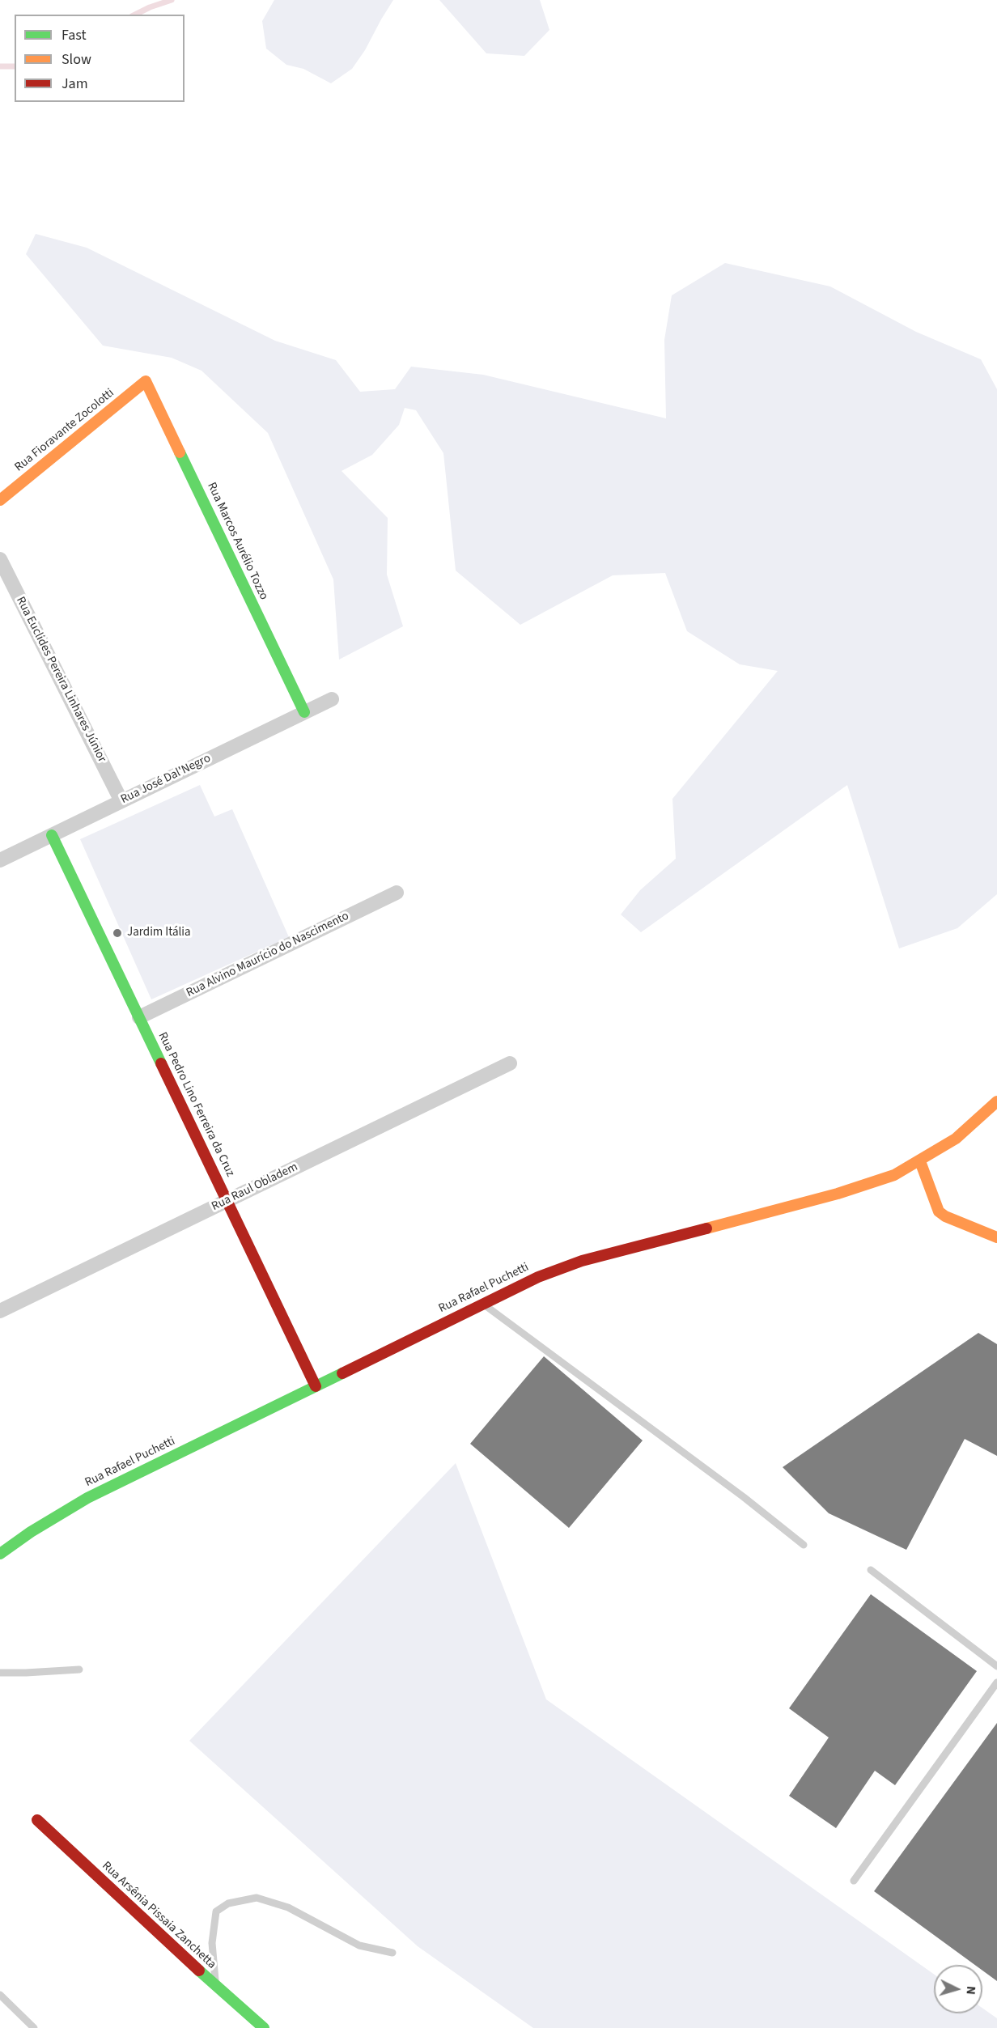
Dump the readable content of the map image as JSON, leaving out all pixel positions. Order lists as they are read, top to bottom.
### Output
{
  "streets": {
    "street": [
      "Rua Fioravante Zocolotti",
      "Rua Marcos Aurélio Tozzo",
      "Rua Euclides Pereira Linhares Júnior",
      "Rua José Dal'Negro",
      "Rua Alvino Maurício do Nascimento",
      "Rua Pedro Lino Ferreira da Cruz",
      "Rua Raul Obladem",
      "Rua Rafael Puchetti",
      "Rua Arsênia Pissaia Zanchetta"
    ]
  },
  "crossings": [
    ["Rua Fioravante Zocolotti", "Rua Marcos Aurélio Tozzo"],
    ["Rua Marcos Aurélio Tozzo", "Rua José Dal'Negro"],
    ["Rua Euclides Pereira Linhares Júnior", "Rua José Dal'Negro"],
    ["Rua José Dal'Negro", "Rua Pedro Lino Ferreira da Cruz"],
    ["Rua Alvino Maurício do Nascimento", "Rua Pedro Lino Ferreira da Cruz"],
    ["Rua Pedro Lino Ferreira da Cruz", "Rua Raul Obladem"],
    ["Rua Pedro Lino Ferreira da Cruz", "Rua Rafael Puchetti"]
  ],
  "places": ["Jardim Itália"],
  "legend": ["Fast", "Slow", "Jam"],
  "north": "right"
}
